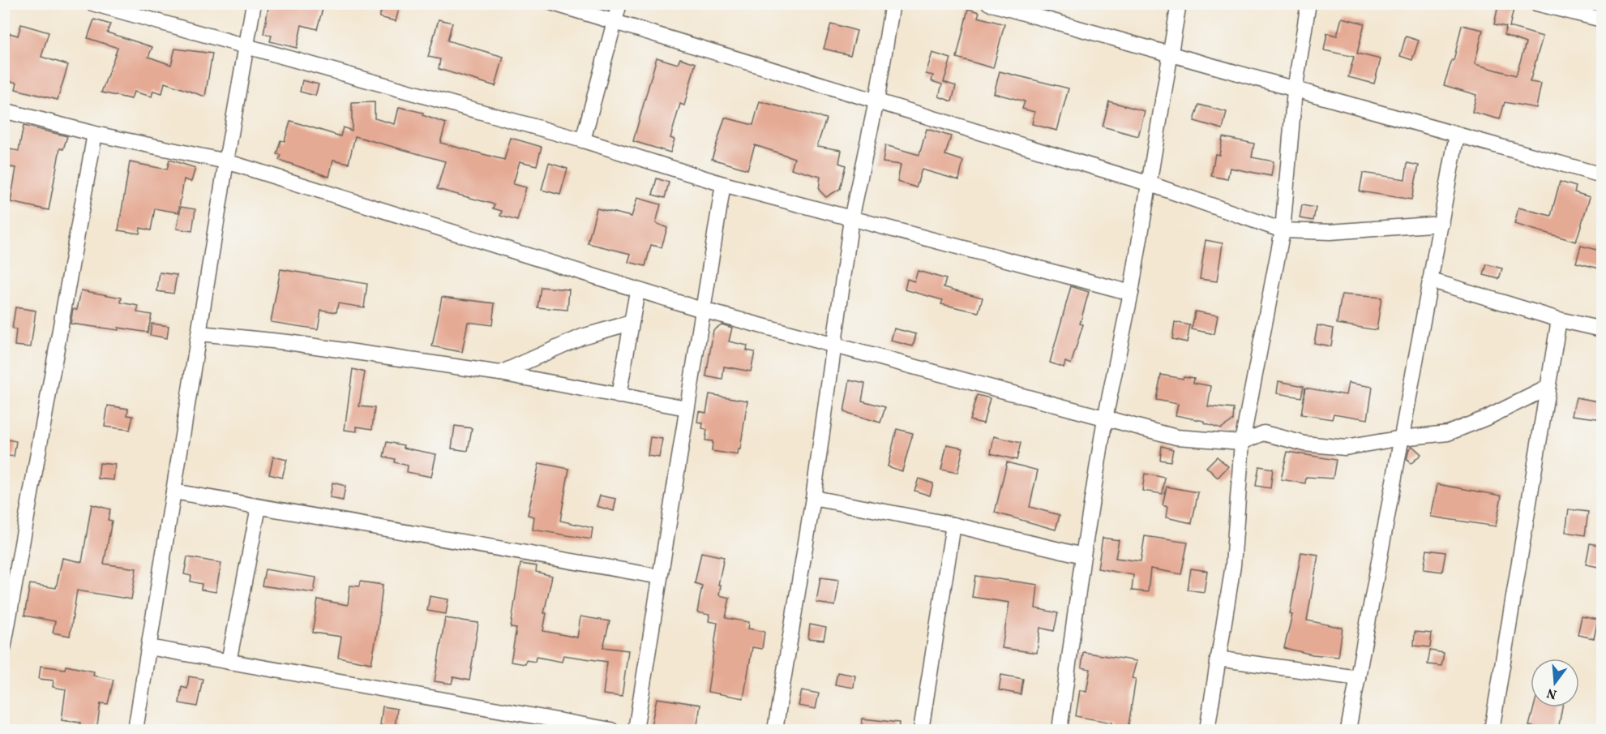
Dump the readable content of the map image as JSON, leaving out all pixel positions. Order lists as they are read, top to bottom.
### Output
{
  "north": "bottom"
}
